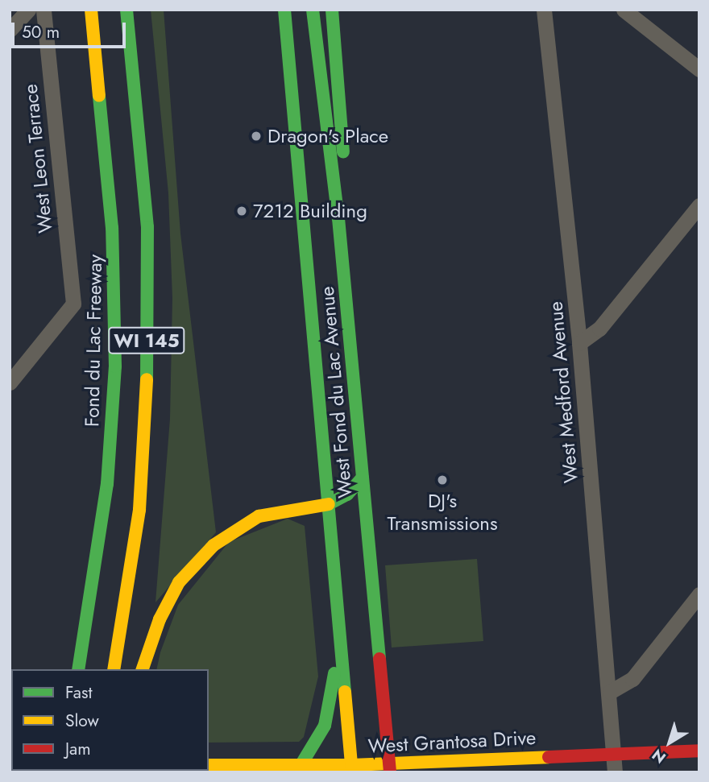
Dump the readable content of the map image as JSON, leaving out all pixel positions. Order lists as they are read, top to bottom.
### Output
{
  "streets": {
    "main road": [
      "Fond du Lac Freeway",
      "WI 145",
      "West Fond du Lac Avenue",
      "West Grantosa Drive"
    ],
    "street": ["West Leon Terrace", "West Medford Avenue"]
  },
  "crossings": [
    ["West Fond du Lac Avenue", "West Grantosa Drive"],
    ["West Medford Avenue", "West Grantosa Drive"]
  ],
  "places": ["Dragon's Place", "7212 Building", "DJ's Transmissions"],
  "legend": ["Fast", "Slow", "Jam"],
  "scale_bar": "50 m",
  "north": "bottom left"
}
